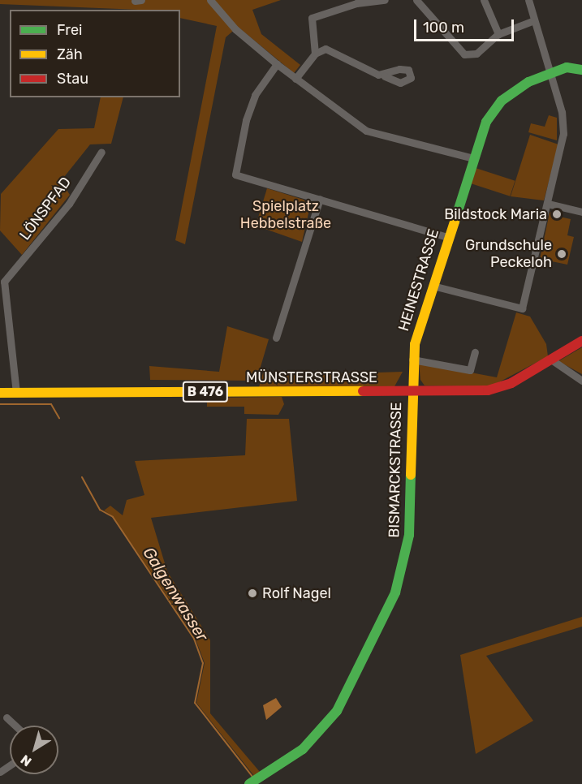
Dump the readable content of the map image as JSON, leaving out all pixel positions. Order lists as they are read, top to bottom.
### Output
{
  "streets": {
    "street": [
      "LÖNSPFAD",
      "HEINESTRASSE",
      "MÜNSTERSTRASSE",
      "B 476",
      "BISMARCKSTRASSE"
    ]
  },
  "crossings": [
    ["LÖNSPFAD", "MÜNSTERSTRASSE"],
    ["HEINESTRASSE", "MÜNSTERSTRASSE"],
    ["HEINESTRASSE", "BISMARCKSTRASSE"],
    ["MÜNSTERSTRASSE", "BISMARCKSTRASSE"]
  ],
  "water": ["Galgenwasser"],
  "parks": ["Spielplatz Hebbelstraße"],
  "places": ["Bildstock Maria", "Grundschule Peckeloh", "Rolf Nagel"],
  "legend": ["Frei", "Zäh", "Stau"],
  "scale_bar": "100 m",
  "north": "bottom left"
}
